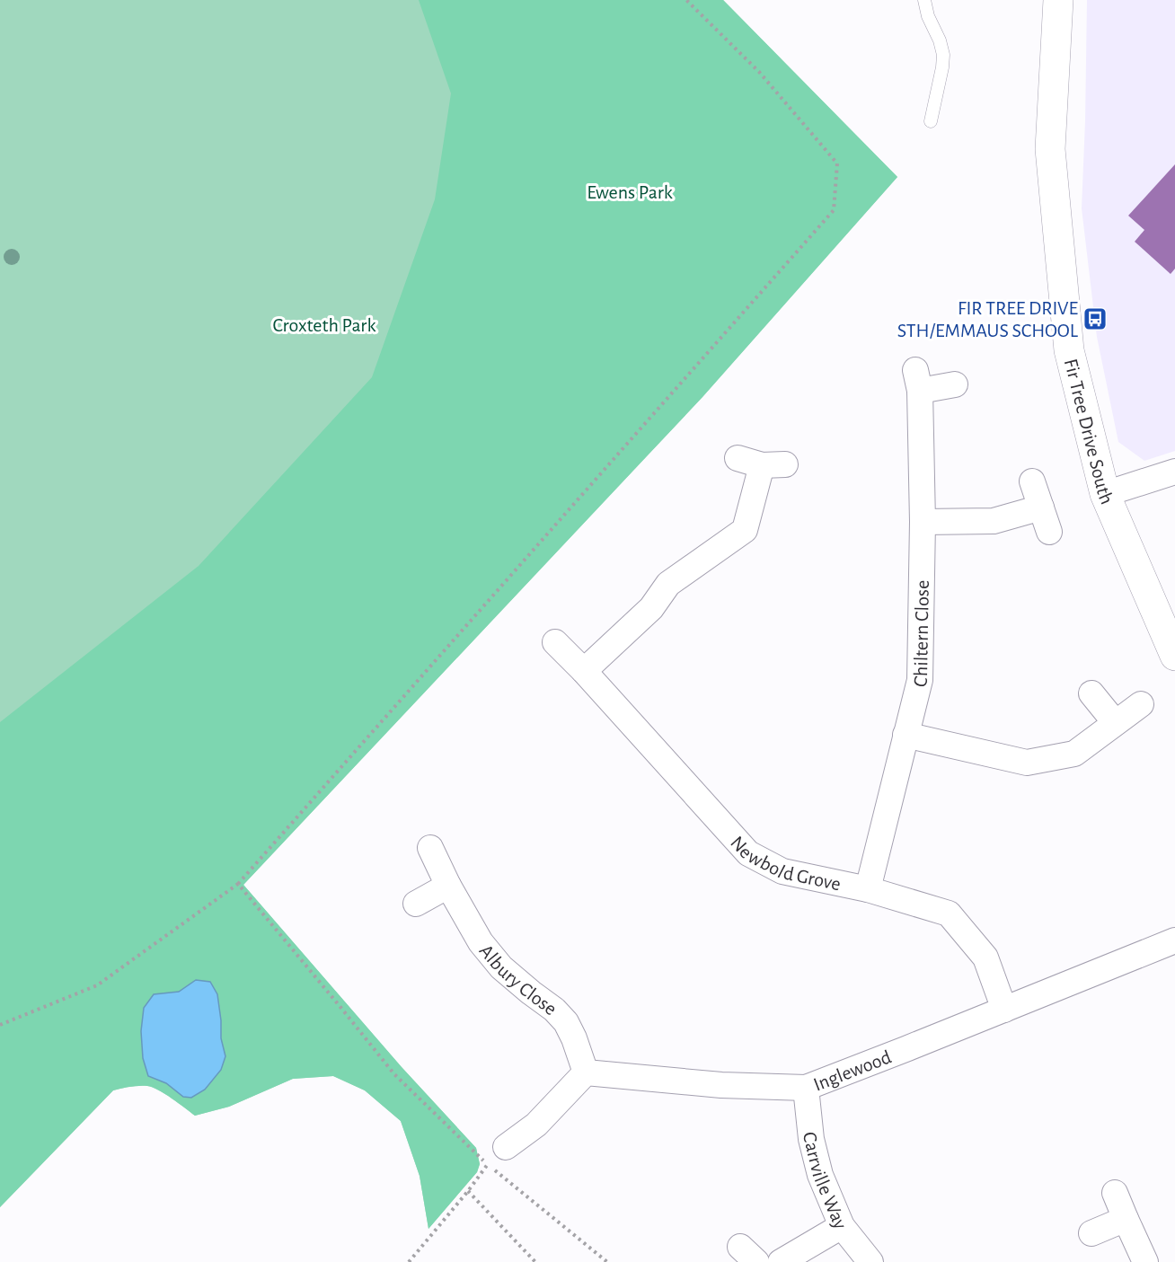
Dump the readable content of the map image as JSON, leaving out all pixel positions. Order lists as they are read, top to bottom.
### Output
{
  "streets": {
    "street": [
      "Fir Tree Drive South",
      "Chiltern Close",
      "Newbold Grove",
      "Albury Close",
      "Inglewood",
      "Carrville Way"
    ]
  },
  "crossings": [
    ["Chiltern Close", "Newbold Grove"],
    ["Newbold Grove", "Inglewood"],
    ["Albury Close", "Inglewood"],
    ["Inglewood", "Carrville Way"]
  ],
  "parks": ["Ewens Park", "Croxteth Park"],
  "places": {
    "bus stop": ["FIR TREE DRIVE STH/EMMAUS SCHOOL"]
  }
}
